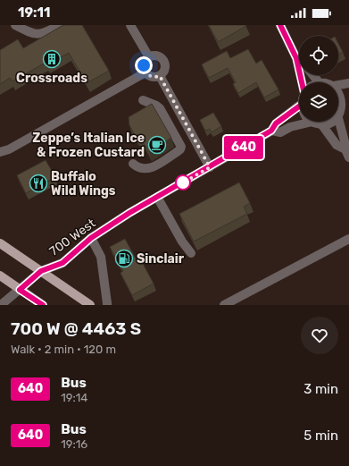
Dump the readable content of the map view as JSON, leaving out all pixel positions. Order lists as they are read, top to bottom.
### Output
{
  "streets": {
    "street": ["700 West"]
  },
  "places": {
    "building": ["Crossroads"],
    "cafe": ["Zeppe’s Italian Ice & Frozen Custard"],
    "restaurant": ["Buffalo Wild Wings"],
    "fuel station": ["Sinclair"]
  },
  "lines": ["bus line 640"],
  "page": {
    "status": "19:11",
    "on_map": "640",
    "heading": ["700 W @ 4463 S", "Walk · 2 min · 120 m"],
    "list": [
      {
        "mark": "640",
        "name": "Bus",
        "note": "19:14",
        "value": "3 min"
      },
      {
        "mark": "640",
        "name": "Bus",
        "note": "19:16",
        "value": "5 min"
      }
    ]
  }
}
